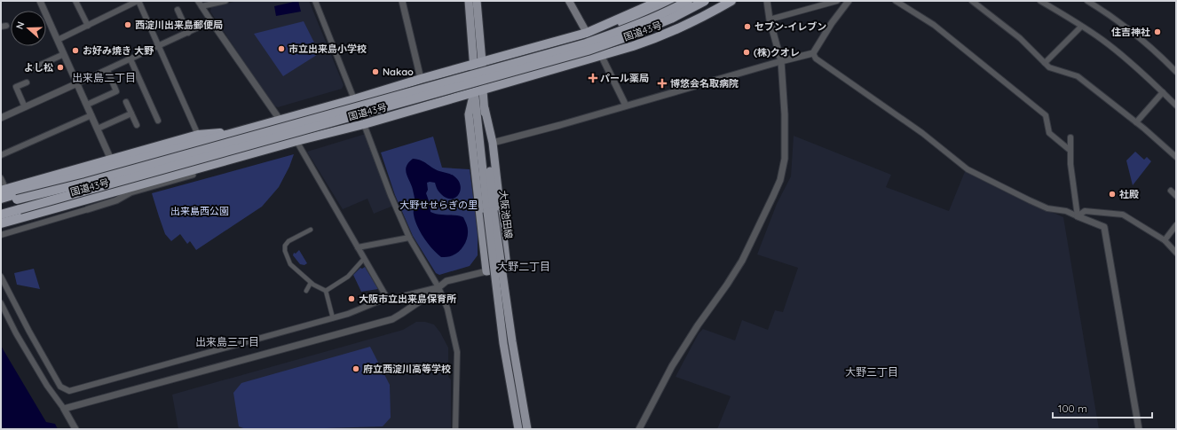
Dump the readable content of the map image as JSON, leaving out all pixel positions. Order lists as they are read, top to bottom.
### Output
{
  "streets": {
    "highway": ["国道43号"],
    "main road": ["大阪池田線"]
  },
  "crossings": [
    ["国道43号", "大阪池田線"]
  ],
  "districts": [
    "出来島二丁目",
    "大野二丁目",
    "出来島三丁目",
    "大野三丁目"
  ],
  "parks": ["大野せせらぎの里", "出来島西公園"],
  "places": {
    "other": [
      "西淀川出来島郵便局",
      "セブン-イレブン",
      "住吉神社",
      "市立出来島小学校",
      "お好み焼き 大野",
      "(株)クオレ",
      "よし松",
      "Nakao",
      "社殿",
      "大阪市立出来島保育所",
      "府立西淀川高等学校"
    ],
    "health": ["パール薬局", "博悠会名取病院"]
  },
  "scale_bar": "100 m",
  "north": "left"
}
